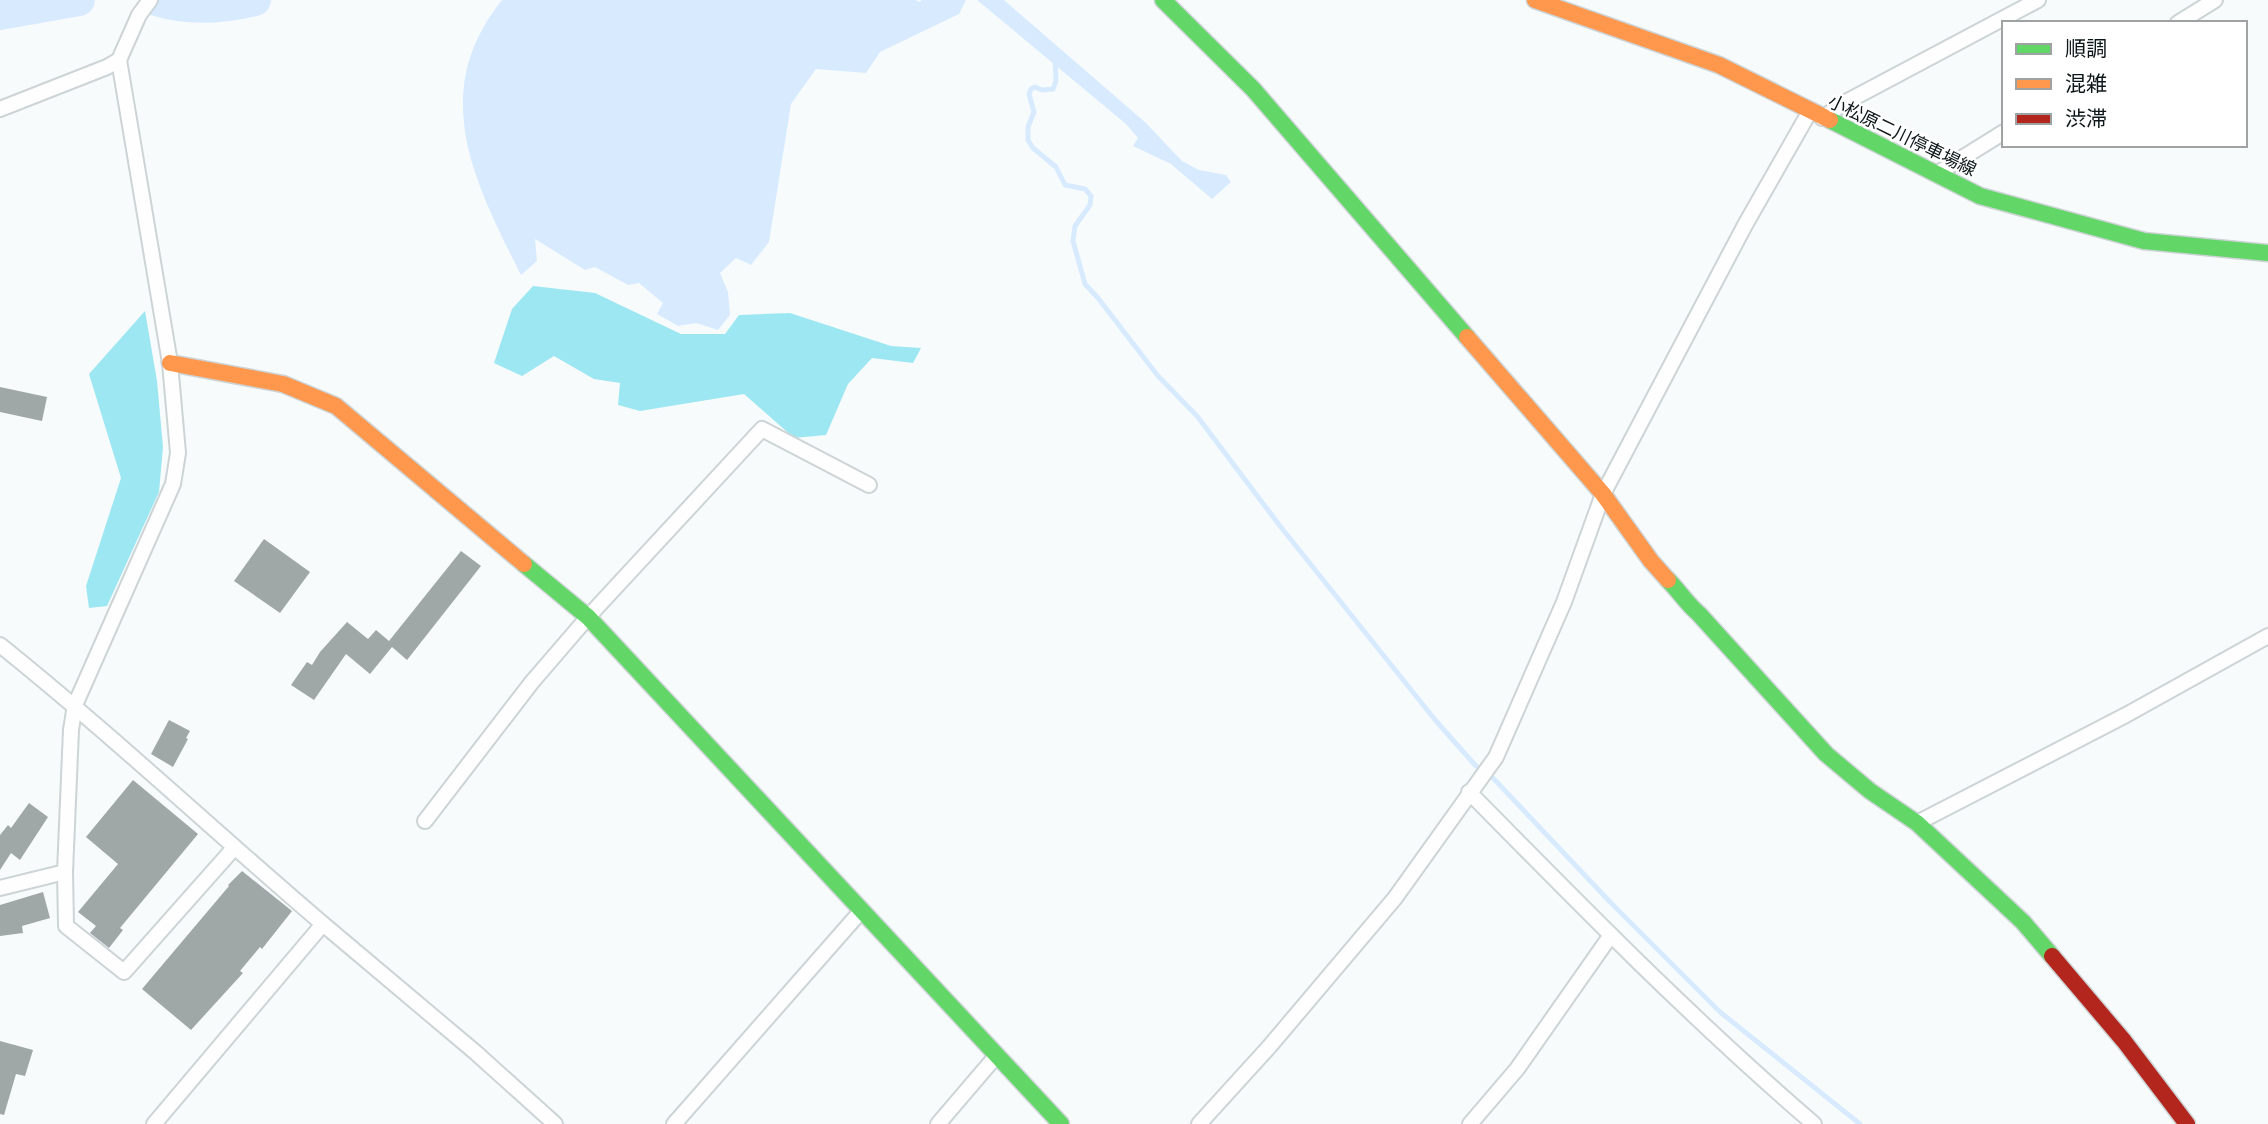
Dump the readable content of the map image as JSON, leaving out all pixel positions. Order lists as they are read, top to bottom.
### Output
{
  "streets": {
    "street": ["小松原二川停車場線"]
  },
  "legend": ["順調", "混雑", "渋滞"]
}
